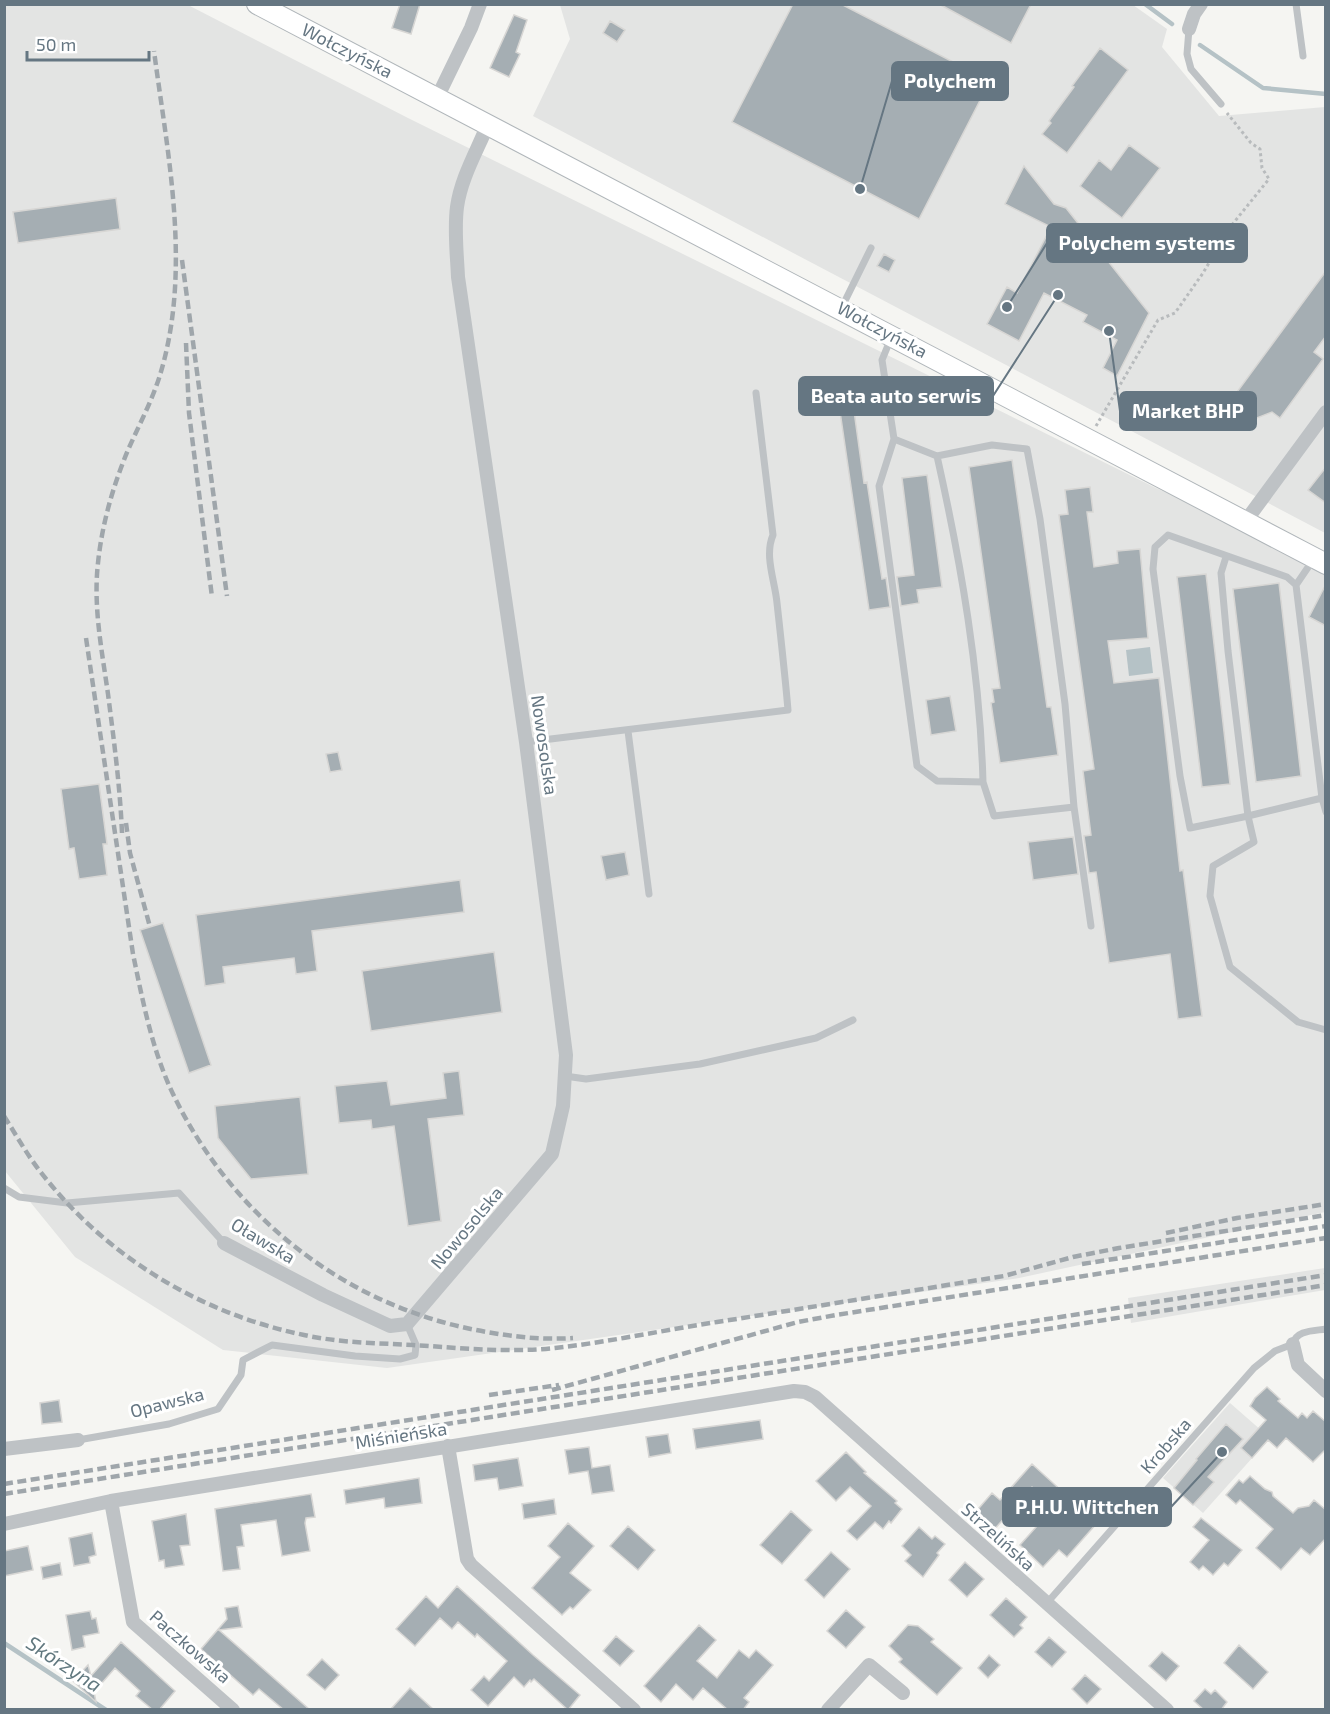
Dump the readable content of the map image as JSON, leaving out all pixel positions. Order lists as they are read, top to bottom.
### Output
{
  "streets": {
    "street": [
      "Wołczyńska",
      "Nowosolska",
      "Oławska",
      "Opawska",
      "Miśnieńska",
      "Strzelińska",
      "Paczkowska"
    ],
    "lane": ["Krobska"]
  },
  "crossings": [
    ["Wołczyńska", "Nowosolska"],
    ["Nowosolska", "Oławska"],
    ["Nowosolska", "Opawska"],
    ["Oławska", "Opawska"],
    ["Miśnieńska", "Strzelińska"],
    ["Miśnieńska", "Paczkowska"],
    ["Krobska", "Strzelińska"]
  ],
  "water": ["Skórzyna"],
  "places": [
    "Polychem",
    "Beata auto serwis",
    "Polychem systems",
    "Market BHP",
    "P.H.U. Wittchen"
  ],
  "scale_bar": "50 m"
}
